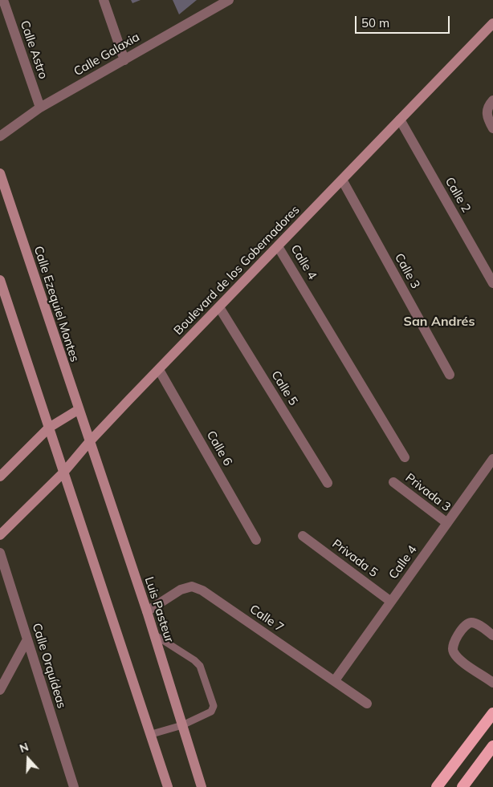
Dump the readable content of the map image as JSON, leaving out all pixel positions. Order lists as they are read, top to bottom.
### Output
{
  "streets": {
    "main road": ["Boulevard de los Gobernadores", "Calle Ezequiel Montes", "Luis Pasteur"],
    "street": [
      "Calle Astro",
      "Calle Galaxia",
      "Calle 2",
      "Calle 4",
      "Calle 3",
      "Calle 5",
      "Calle 6",
      "Privada 3",
      "Privada 5",
      "Calle 7",
      "Calle Orquídeas"
    ]
  },
  "crossings": [
    ["Calle Astro", "Calle Galaxia"],
    ["Calle 2", "Boulevard de los Gobernadores"],
    ["Calle 4", "Boulevard de los Gobernadores"],
    ["Calle 4", "Privada 3"],
    ["Calle 4", "Privada 5"],
    ["Calle 4", "Calle 7"],
    ["Boulevard de los Gobernadores", "Calle 3"],
    ["Boulevard de los Gobernadores", "Calle Ezequiel Montes"],
    ["Boulevard de los Gobernadores", "Calle 5"],
    ["Boulevard de los Gobernadores", "Calle 6"],
    ["Boulevard de los Gobernadores", "Luis Pasteur"],
    ["Calle Ezequiel Montes", "Luis Pasteur"],
    ["Luis Pasteur", "Calle 7"]
  ],
  "districts": ["San Andrés"],
  "scale_bar": "50 m",
  "north": "top"
}
